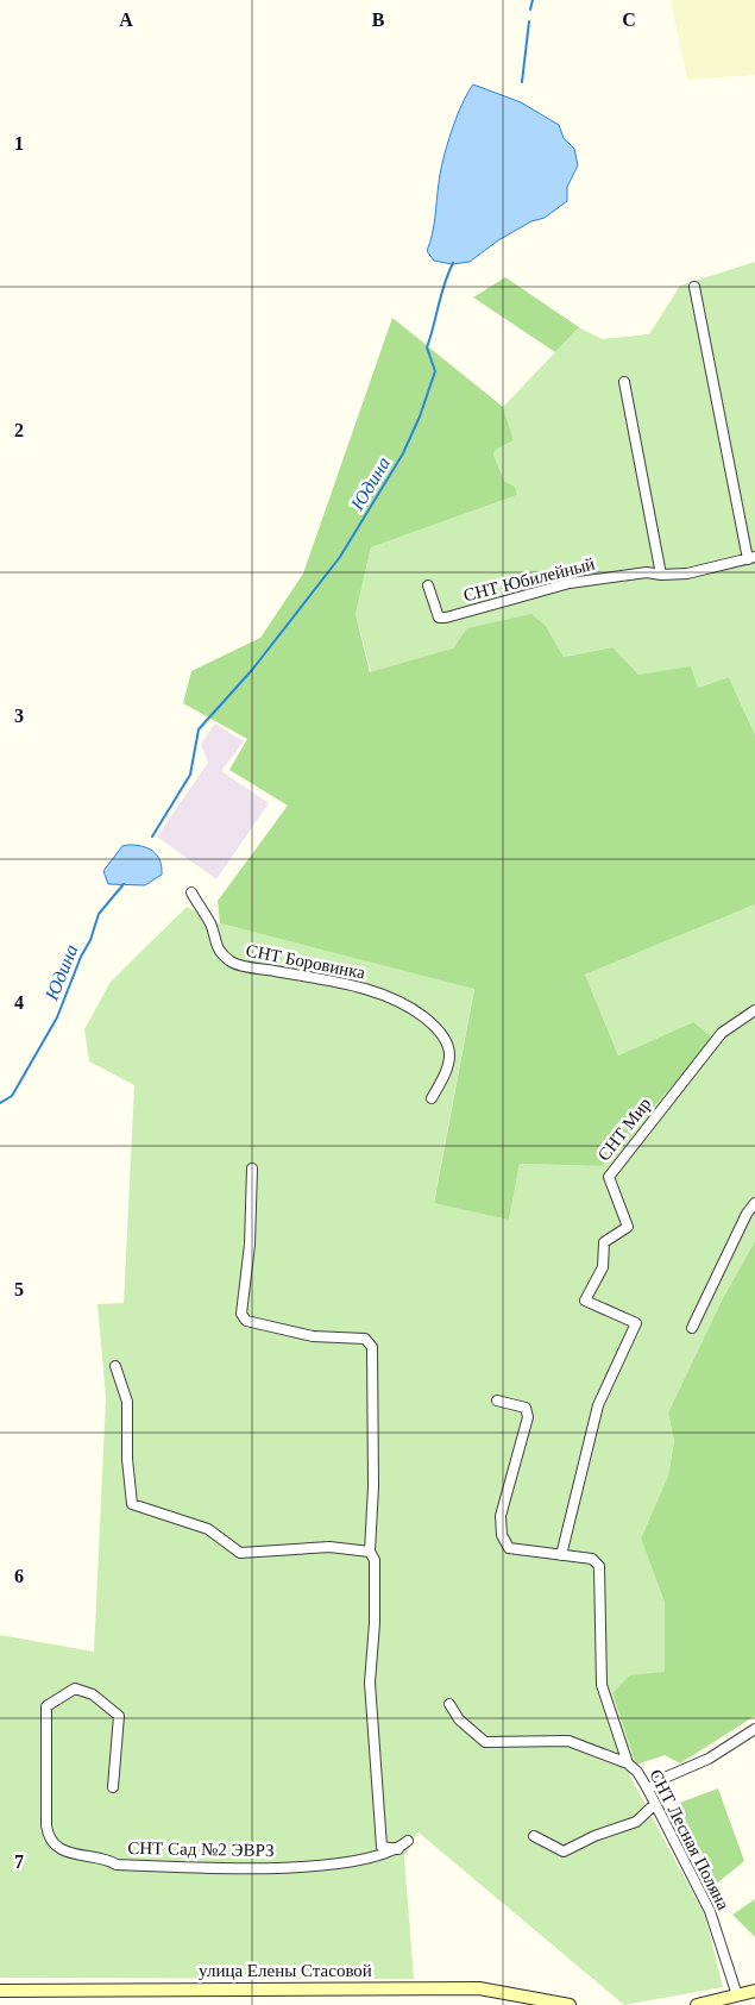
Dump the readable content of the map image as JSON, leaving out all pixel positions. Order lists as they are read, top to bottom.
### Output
{
  "streets": {
    "main road": ["улица Елены Стасовой"],
    "street": [
      "СНТ Юбилейный",
      "СНТ Боровинка",
      "СНТ Мир",
      "СНТ Лесная Поляна",
      "СНТ Сад №2 ЭВРЗ"
    ]
  },
  "crossings": [
    ["СНТ Мир", "СНТ Лесная Поляна"]
  ],
  "water": ["Юдина"],
  "grid": {
    "columns": ["A", "B", "C"],
    "rows": [
      "1",
      "2",
      "3",
      "4",
      "5",
      "6",
      "7"
    ]
  }
}
